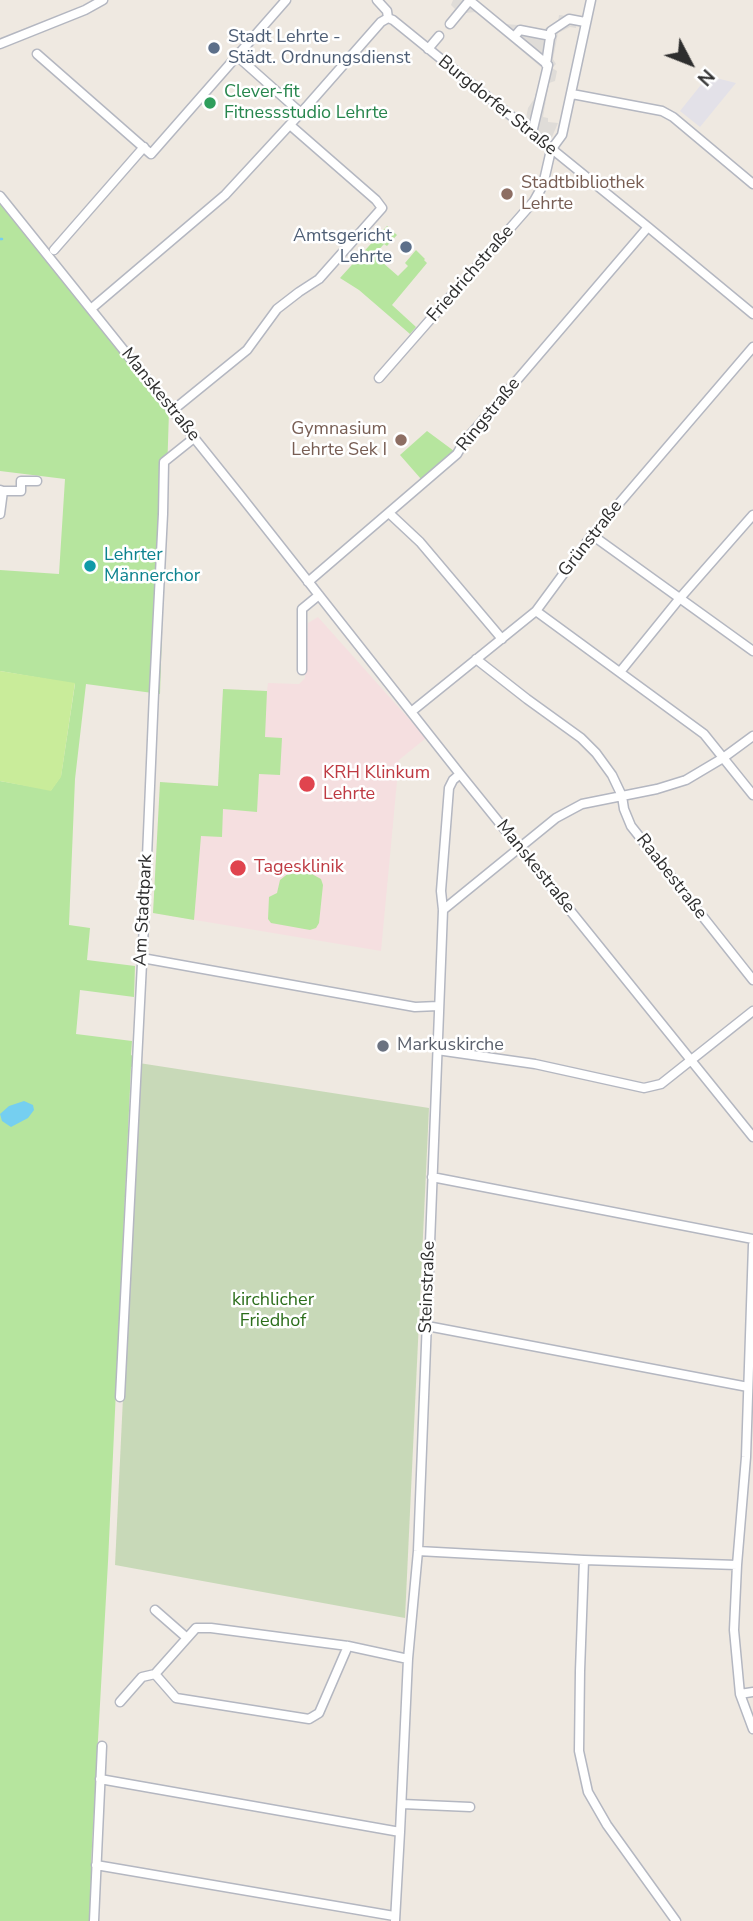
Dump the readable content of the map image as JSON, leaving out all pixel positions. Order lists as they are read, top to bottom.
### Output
{
  "streets": {
    "street": [
      "Burgdorfer Straße",
      "Friedrichstraße",
      "Manskestraße",
      "Ringstraße",
      "Grünstraße",
      "Raabestraße",
      "Am Stadtpark",
      "Steinstraße"
    ]
  },
  "crossings": [
    ["Burgdorfer Straße", "Friedrichstraße"],
    ["Burgdorfer Straße", "Ringstraße"],
    ["Manskestraße", "Ringstraße"],
    ["Manskestraße", "Grünstraße"],
    ["Manskestraße", "Am Stadtpark"],
    ["Manskestraße", "Steinstraße"],
    ["Grünstraße", "Raabestraße"]
  ],
  "parks": ["kirchlicher Friedhof"],
  "places": [
    "Stadt Lehrte - Städt. Ordnungsdienst",
    "Clever-fit Fitnessstudio Lehrte",
    "Stadtbibliothek Lehrte",
    "Amtsgericht Lehrte",
    "Gymnasium Lehrte Sek I",
    "Lehrter Männerchor",
    "KRH Klinkum Lehrte",
    "Tagesklinik",
    "Markuskirche"
  ],
  "north": "bottom right"
}
